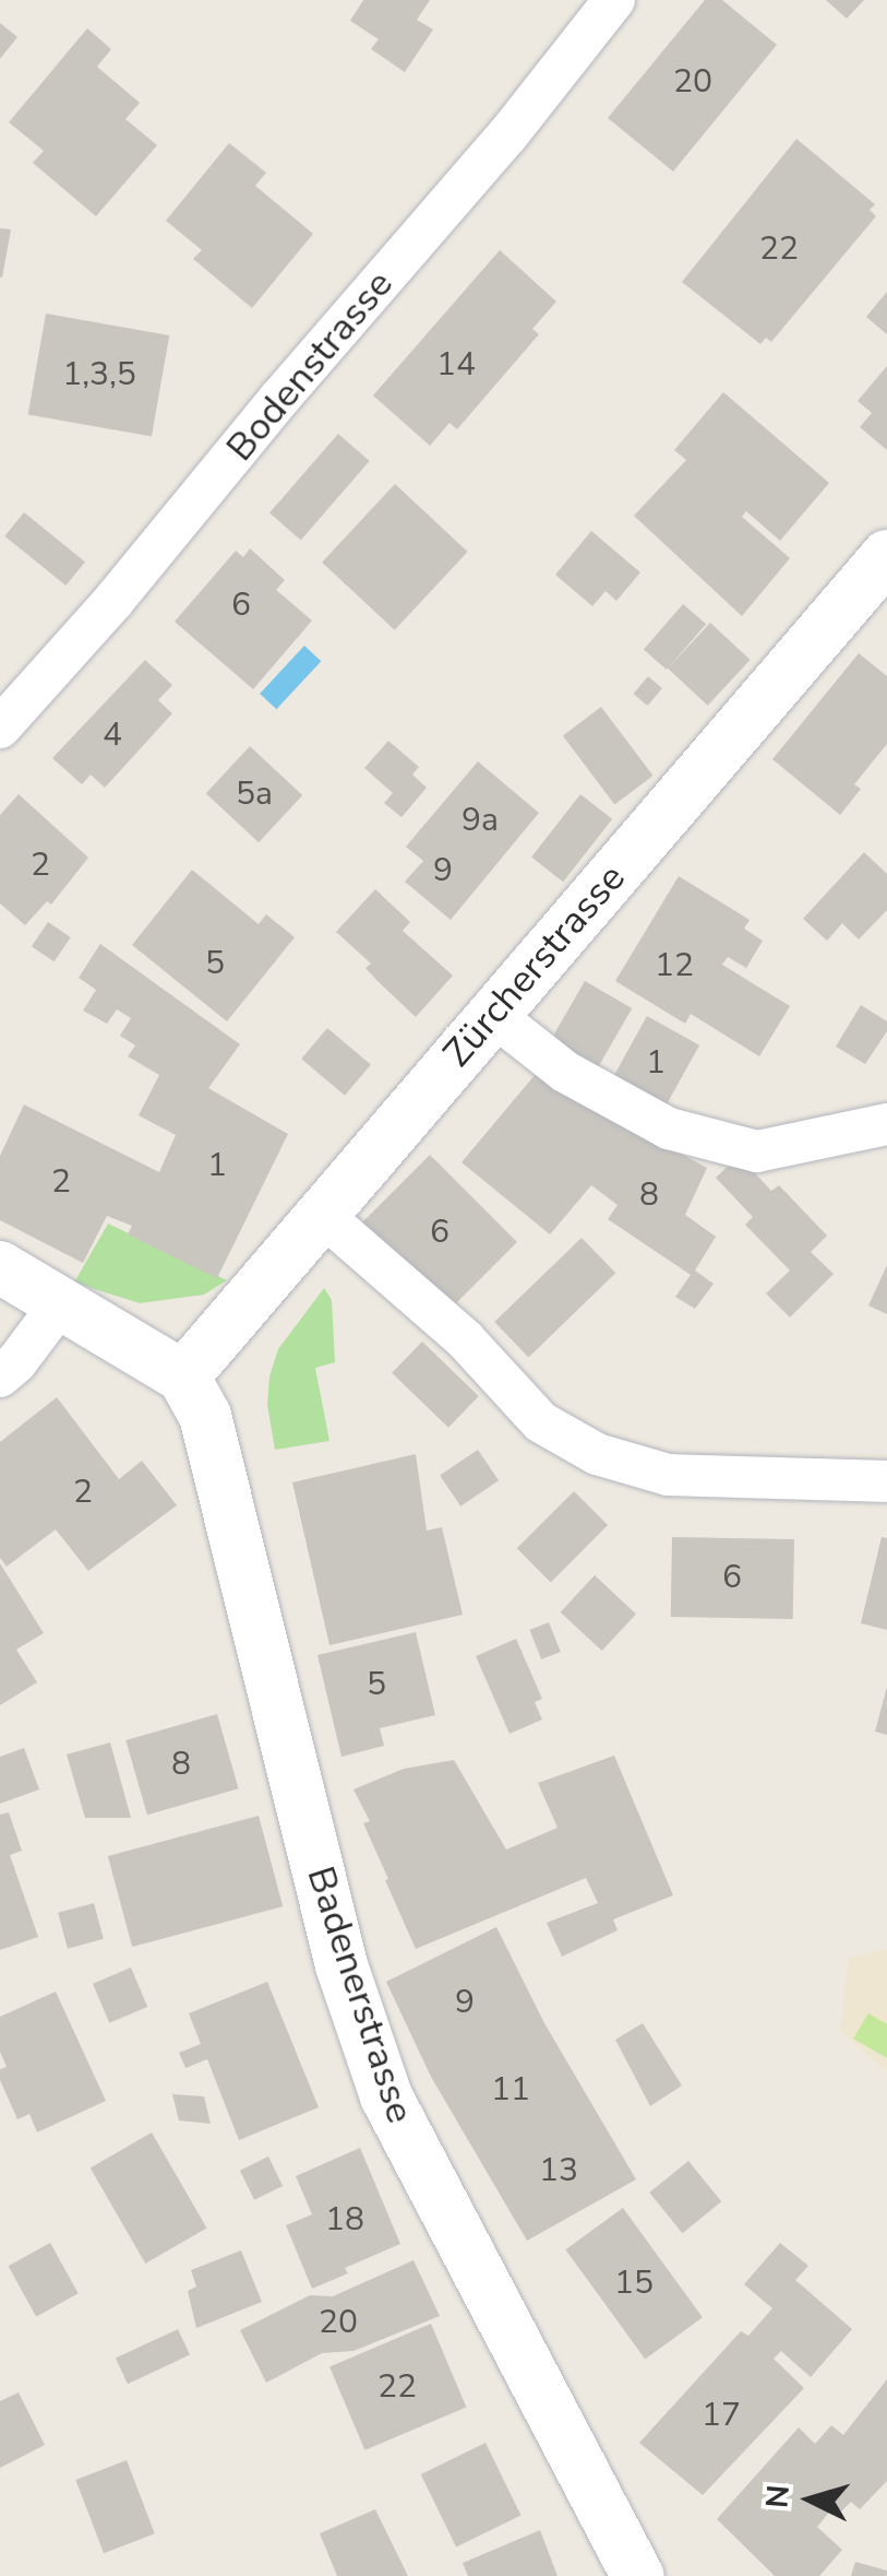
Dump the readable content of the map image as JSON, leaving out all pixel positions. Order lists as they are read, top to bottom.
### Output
{
  "streets": {
    "street": ["Bodenstrasse", "Zürcherstrasse", "Badenerstrasse"]
  },
  "crossings": [
    ["Zürcherstrasse", "Badenerstrasse"]
  ],
  "house_numbers": [
    "20",
    "22",
    "14",
    "1,3,5",
    "6",
    "4",
    "5a",
    "9a",
    "2",
    "9",
    "5",
    "12",
    "1",
    "1",
    "2",
    "8",
    "6",
    "2",
    "6",
    "5",
    "8",
    "9",
    "11",
    "13",
    "18",
    "15",
    "20",
    "22",
    "17"
  ],
  "north": "left"
}
